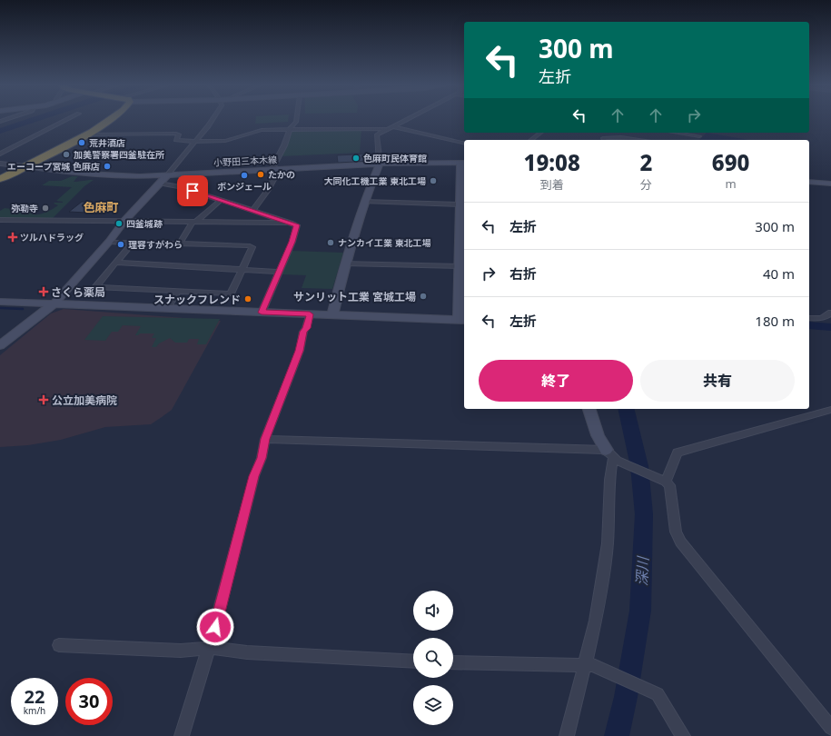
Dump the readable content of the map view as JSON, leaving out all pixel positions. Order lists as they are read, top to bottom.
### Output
{
  "streets": {
    "street": ["小野田三本木線"]
  },
  "districts": ["色麻町"],
  "water": ["深川"],
  "places": {
    "other": [
      "荒井酒店",
      "加美警察署四釜駐在所",
      "色麻町民体育館",
      "エーコープ宮城 色麻店",
      "たかの",
      "ボンジェール",
      "大同化工機工業 東北工場",
      "弥勒寺",
      "四釜城跡",
      "ナンカイ工業 東北工場",
      "理容すがわら",
      "サンリット工業 宮城工場",
      "スナックフレンド"
    ],
    "health": ["ツルハドラッグ", "さくら薬局", "公立加美病院"]
  },
  "page": {
    "turn": ["300 m", "左折"],
    "eta": [
      "19:08",
      "到着",
      "2",
      "分",
      "690",
      "m"
    ],
    "list": [
      {
        "name": "左折",
        "value": "300 m"
      },
      {
        "name": "右折",
        "value": "40 m"
      },
      {
        "name": "左折",
        "value": "180 m"
      }
    ],
    "buttons": ["終了", "共有"],
    "speed": "22 km/h",
    "limit": "30"
  }
}
